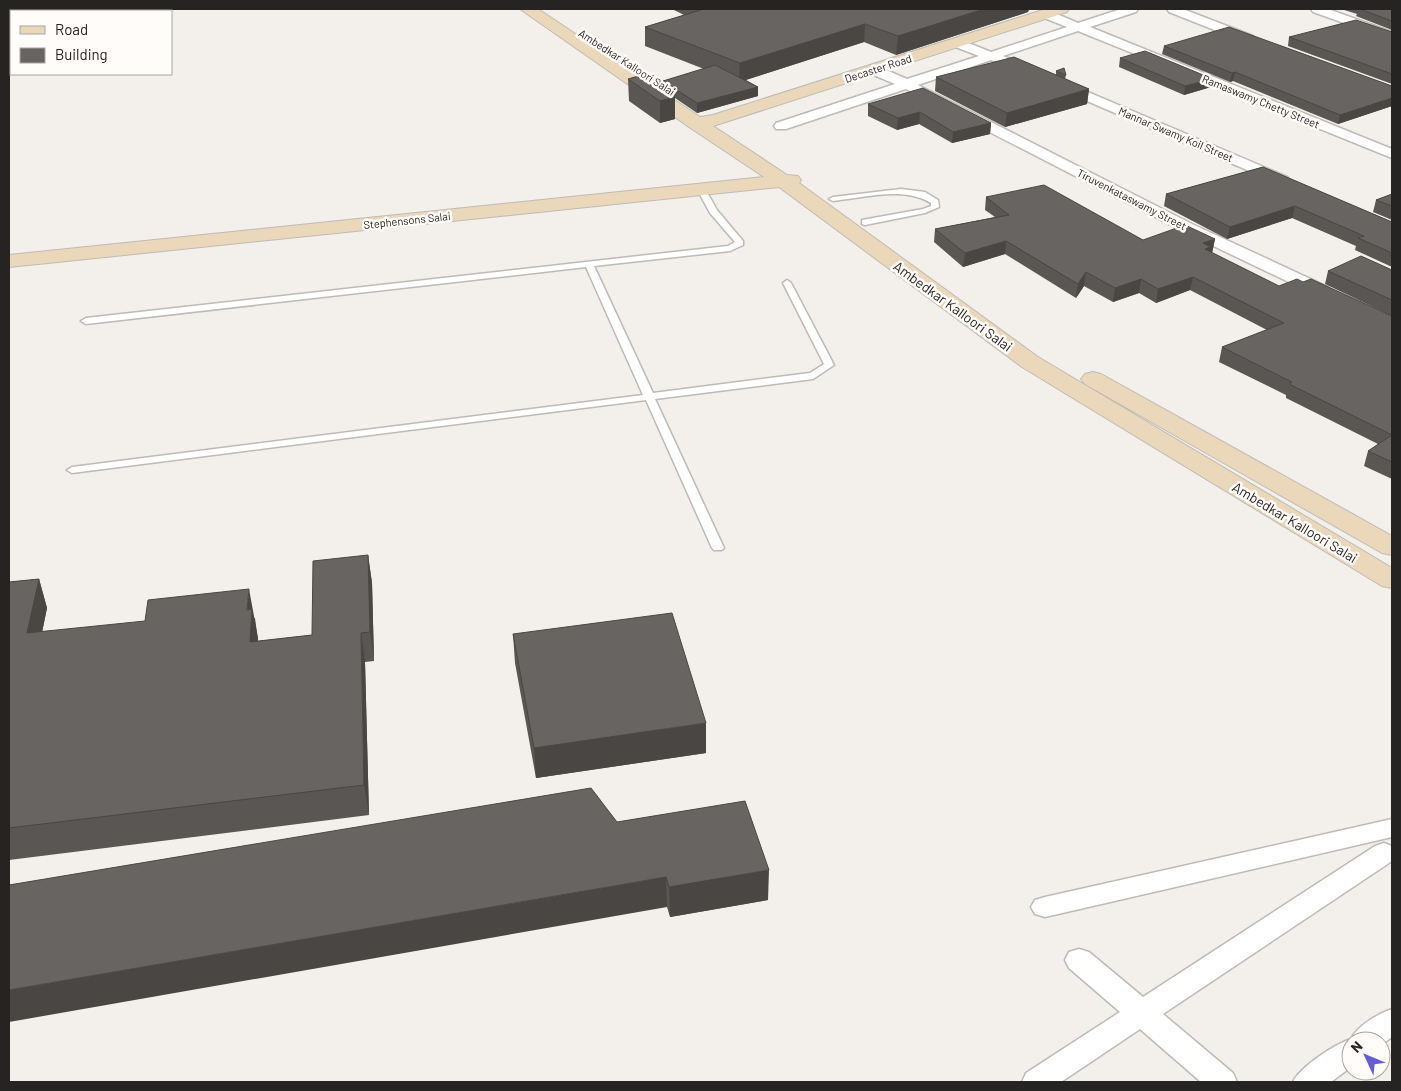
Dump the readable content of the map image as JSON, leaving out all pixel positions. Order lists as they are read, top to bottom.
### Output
{
  "streets": {
    "main road": ["Ambedkar Kalloori Salai", "Decaster Road", "Stephensons Salai"],
    "street": ["Ramaswamy Chetty Street", "Mannar Swamy Koil Street", "Tiruvenkataswamy Street"]
  },
  "crossings": [
    ["Ambedkar Kalloori Salai", "Decaster Road"],
    ["Ambedkar Kalloori Salai", "Stephensons Salai"],
    ["Decaster Road", "Ramaswamy Chetty Street"],
    ["Decaster Road", "Mannar Swamy Koil Street"],
    ["Decaster Road", "Tiruvenkataswamy Street"]
  ],
  "legend": ["Road", "Building"],
  "north": "top left"
}
